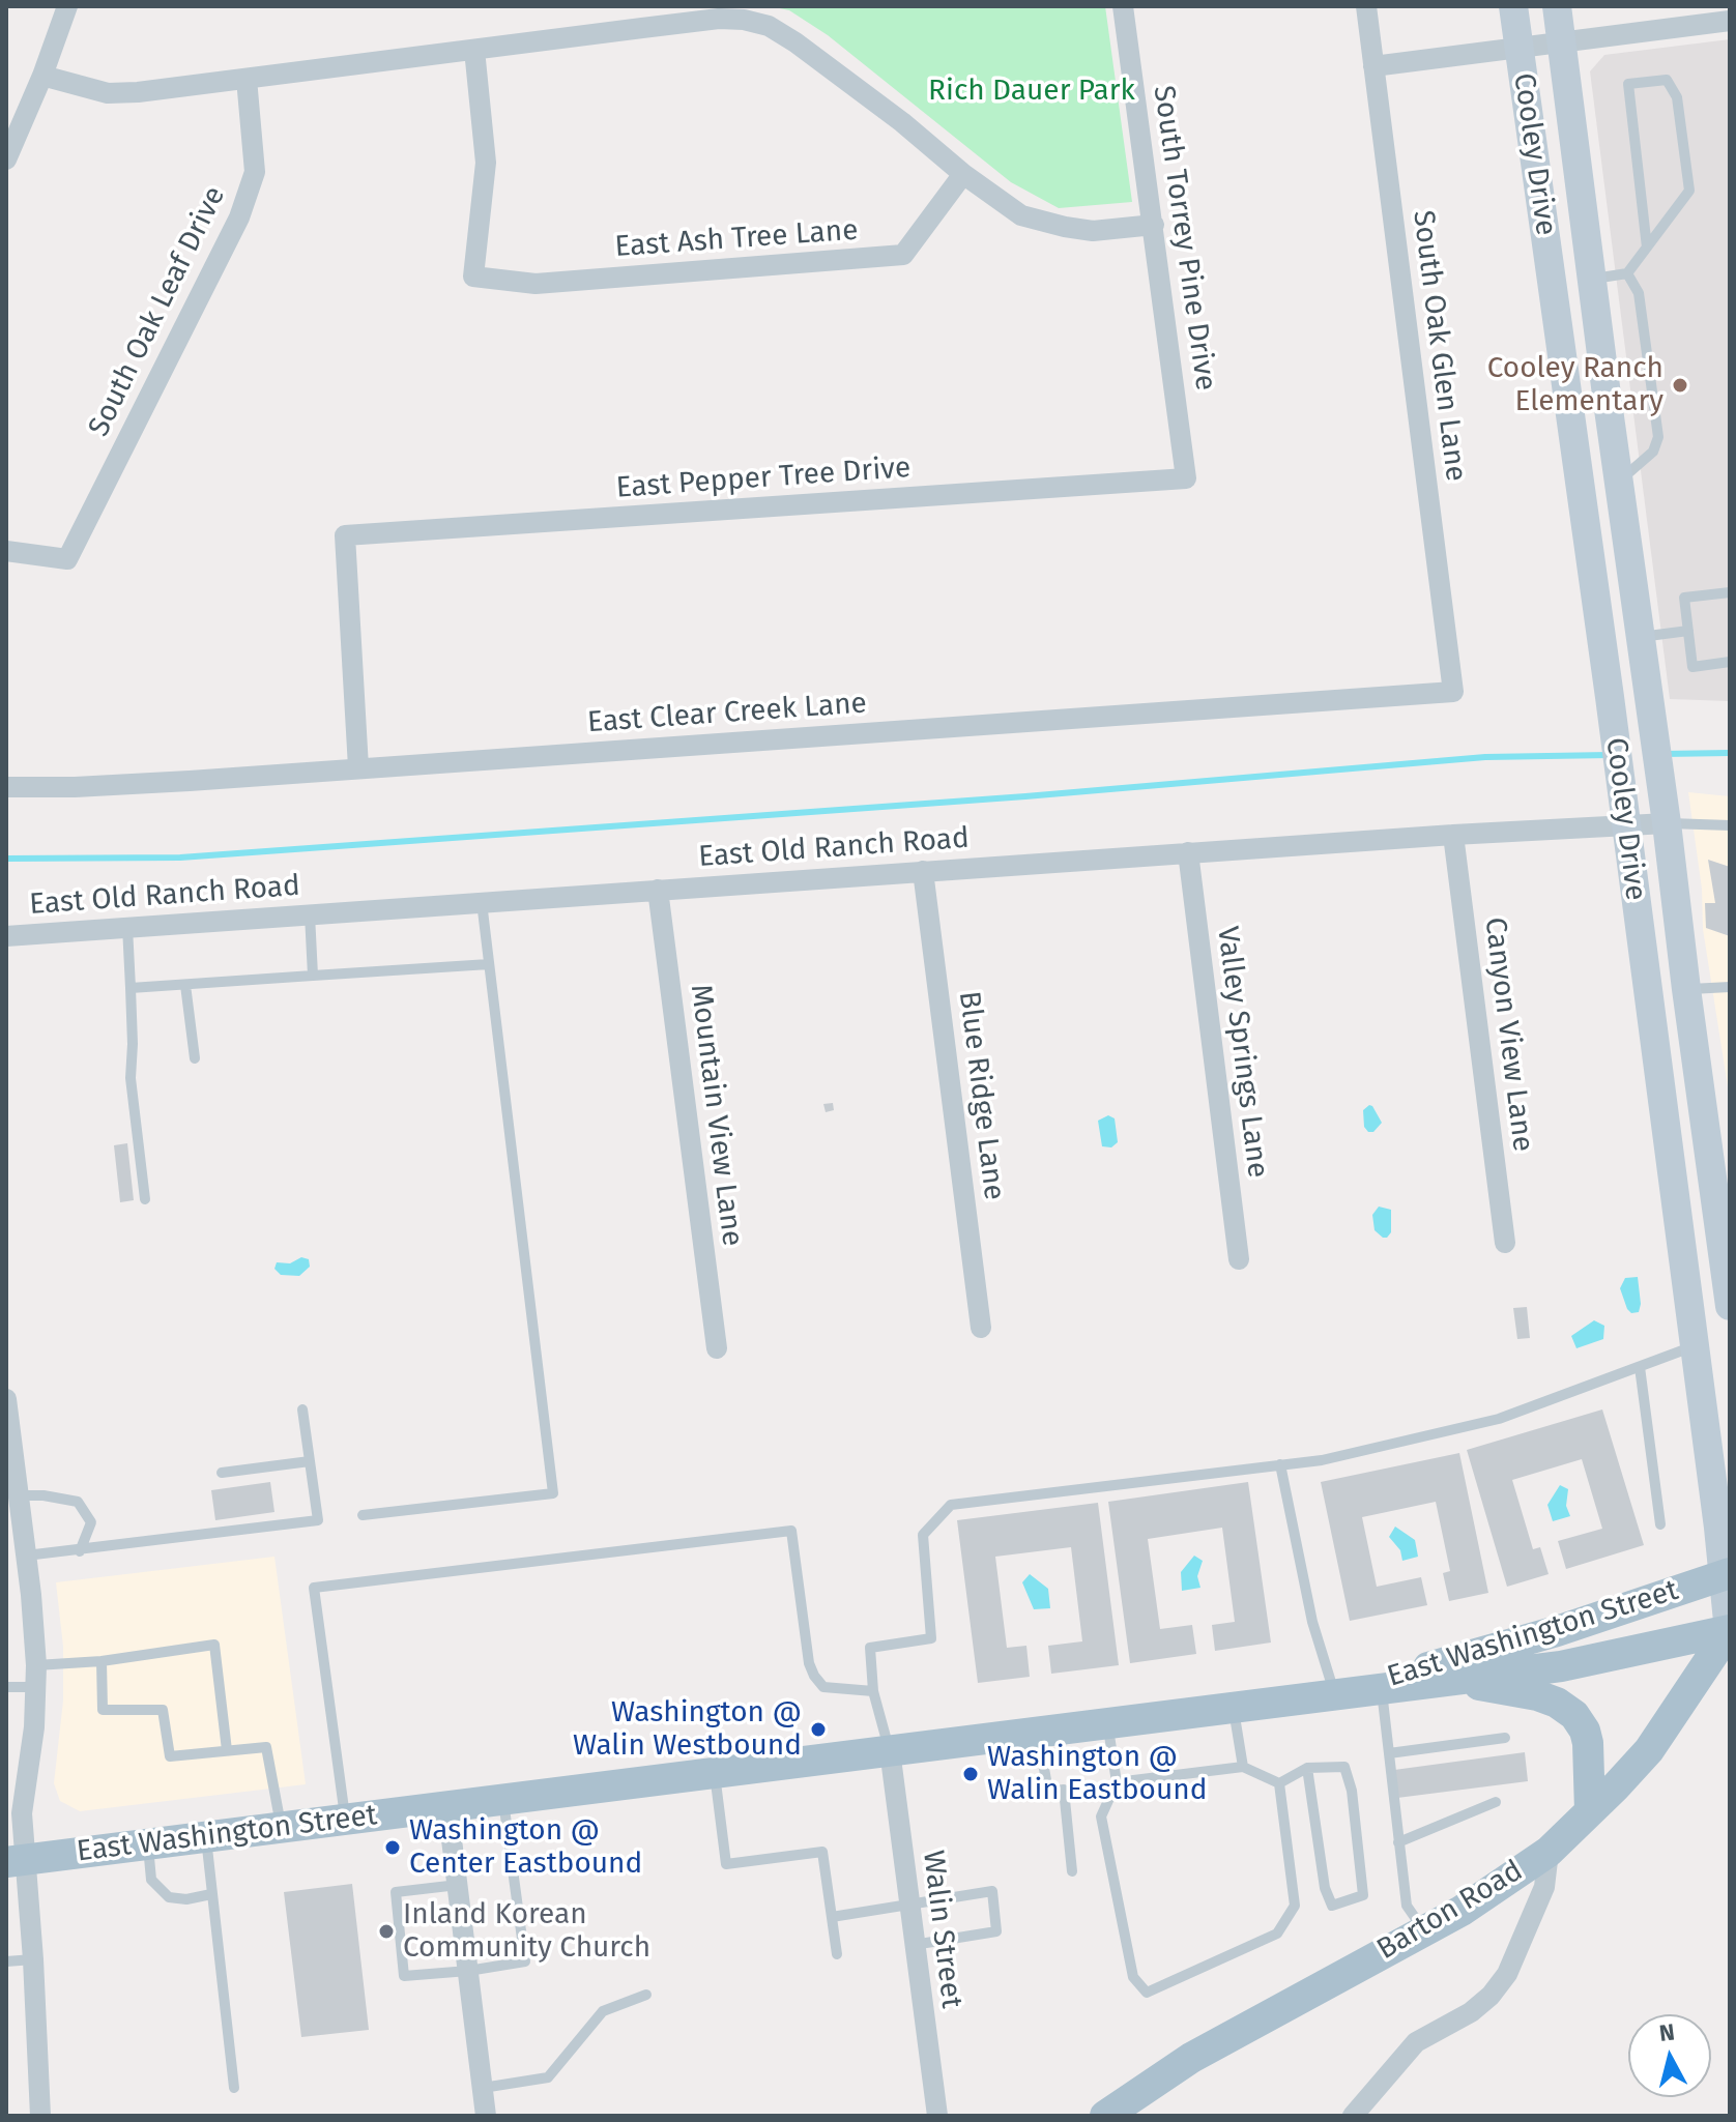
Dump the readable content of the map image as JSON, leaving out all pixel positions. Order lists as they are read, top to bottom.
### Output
{
  "streets": {
    "main road": ["East Washington Street", "Barton Road"],
    "street": [
      "Cooley Drive",
      "South Torrey Pine Drive",
      "East Ash Tree Lane",
      "South Oak Leaf Drive",
      "South Oak Glen Lane",
      "East Pepper Tree Drive",
      "East Clear Creek Lane",
      "East Old Ranch Road",
      "Canyon View Lane",
      "Valley Springs Lane",
      "Blue Ridge Lane",
      "Mountain View Lane",
      "Walin Street"
    ]
  },
  "crossings": [
    ["Cooley Drive", "East Old Ranch Road"],
    ["Cooley Drive", "East Washington Street"],
    ["Cooley Drive", "Barton Road"],
    ["South Torrey Pine Drive", "East Pepper Tree Drive"],
    ["South Oak Glen Lane", "East Clear Creek Lane"],
    ["East Pepper Tree Drive", "East Clear Creek Lane"],
    ["East Old Ranch Road", "Canyon View Lane"],
    ["East Old Ranch Road", "Valley Springs Lane"],
    ["East Old Ranch Road", "Blue Ridge Lane"],
    ["East Old Ranch Road", "Mountain View Lane"],
    ["East Washington Street", "Barton Road"],
    ["East Washington Street", "Walin Street"]
  ],
  "parks": ["Rich Dauer Park"],
  "places": [
    "Cooley Ranch Elementary",
    "Washington @ Walin Westbound",
    "Washington @ Walin Eastbound",
    "Washington @ Center Eastbound",
    "Inland Korean Community Church"
  ],
  "north": "top"
}
